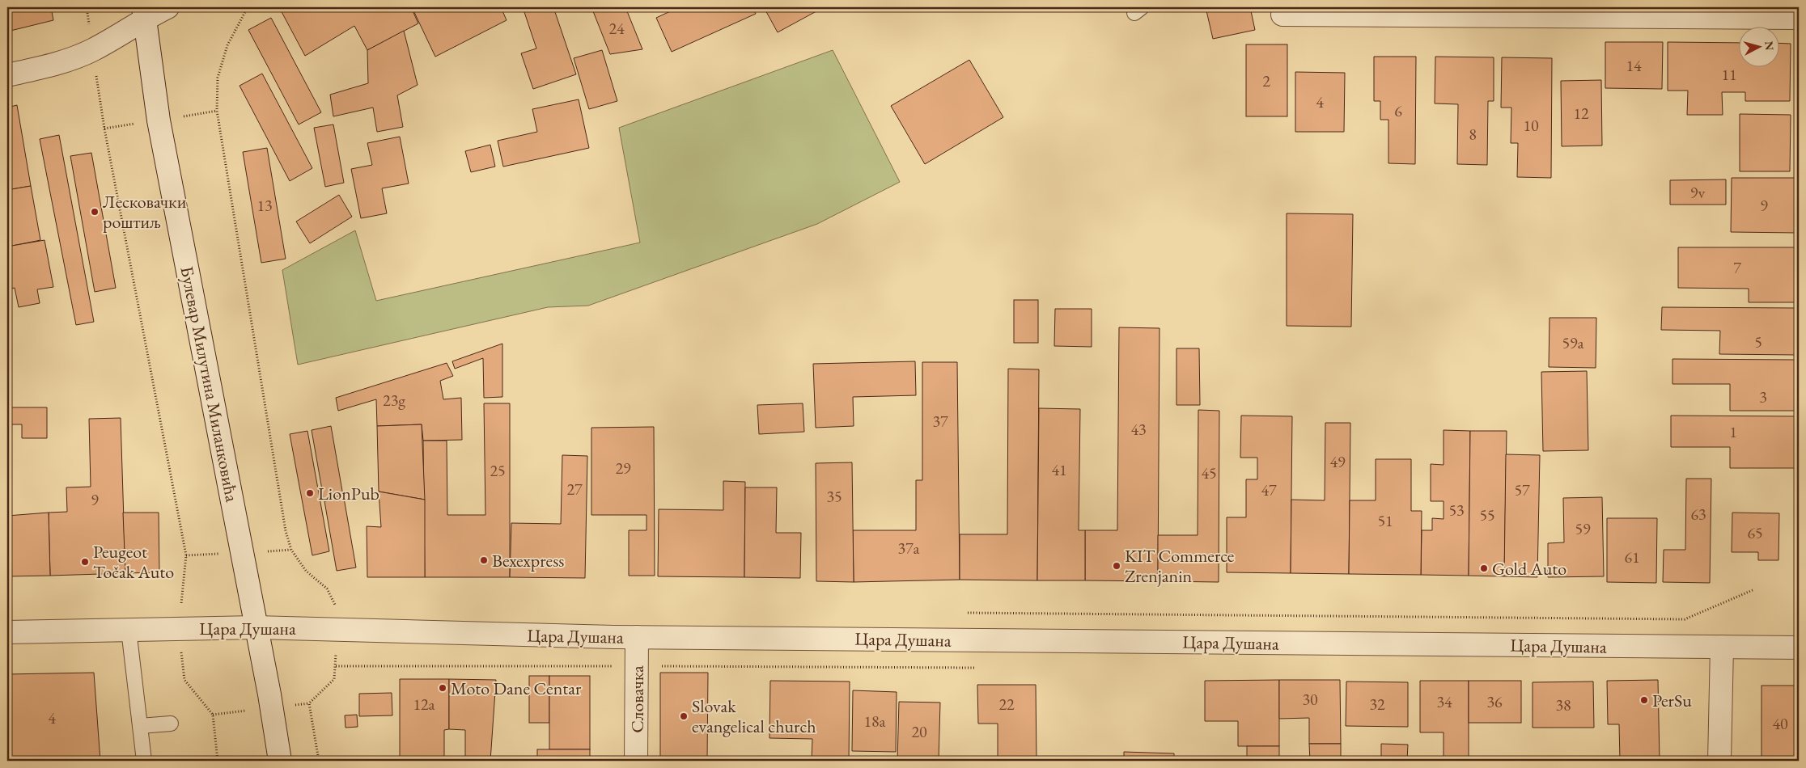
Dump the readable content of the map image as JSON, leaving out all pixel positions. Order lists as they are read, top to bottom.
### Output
{
  "streets": {
    "street": ["Булевар Милутина Миланковића", "Цара Душана", "Словачка"]
  },
  "crossings": [
    ["Булевар Милутина Миланковића", "Цара Душана"],
    ["Цара Душана", "Словачка"]
  ],
  "places": [
    "Лесковачки роштиљ",
    "LionPub",
    "Bexexpress",
    "Peugeot Točak Auto",
    "KIT Commerce Zrenjanin",
    "Gold Auto",
    "Moto Dane Centar",
    "PerSu",
    "Slovak evangelical church"
  ],
  "house_numbers": [
    "24",
    "14",
    "11",
    "2",
    "4",
    "6",
    "12",
    "10",
    "8",
    "9v",
    "13",
    "9",
    "7",
    "5",
    "59a",
    "3",
    "23g",
    "37",
    "43",
    "1",
    "49",
    "29",
    "41",
    "25",
    "45",
    "27",
    "47",
    "57",
    "35",
    "9",
    "53",
    "63",
    "55",
    "51",
    "59",
    "65",
    "37a",
    "61",
    "30",
    "34",
    "36",
    "12a",
    "22",
    "32",
    "38",
    "4",
    "18a",
    "40",
    "20"
  ],
  "north": "right"
}
